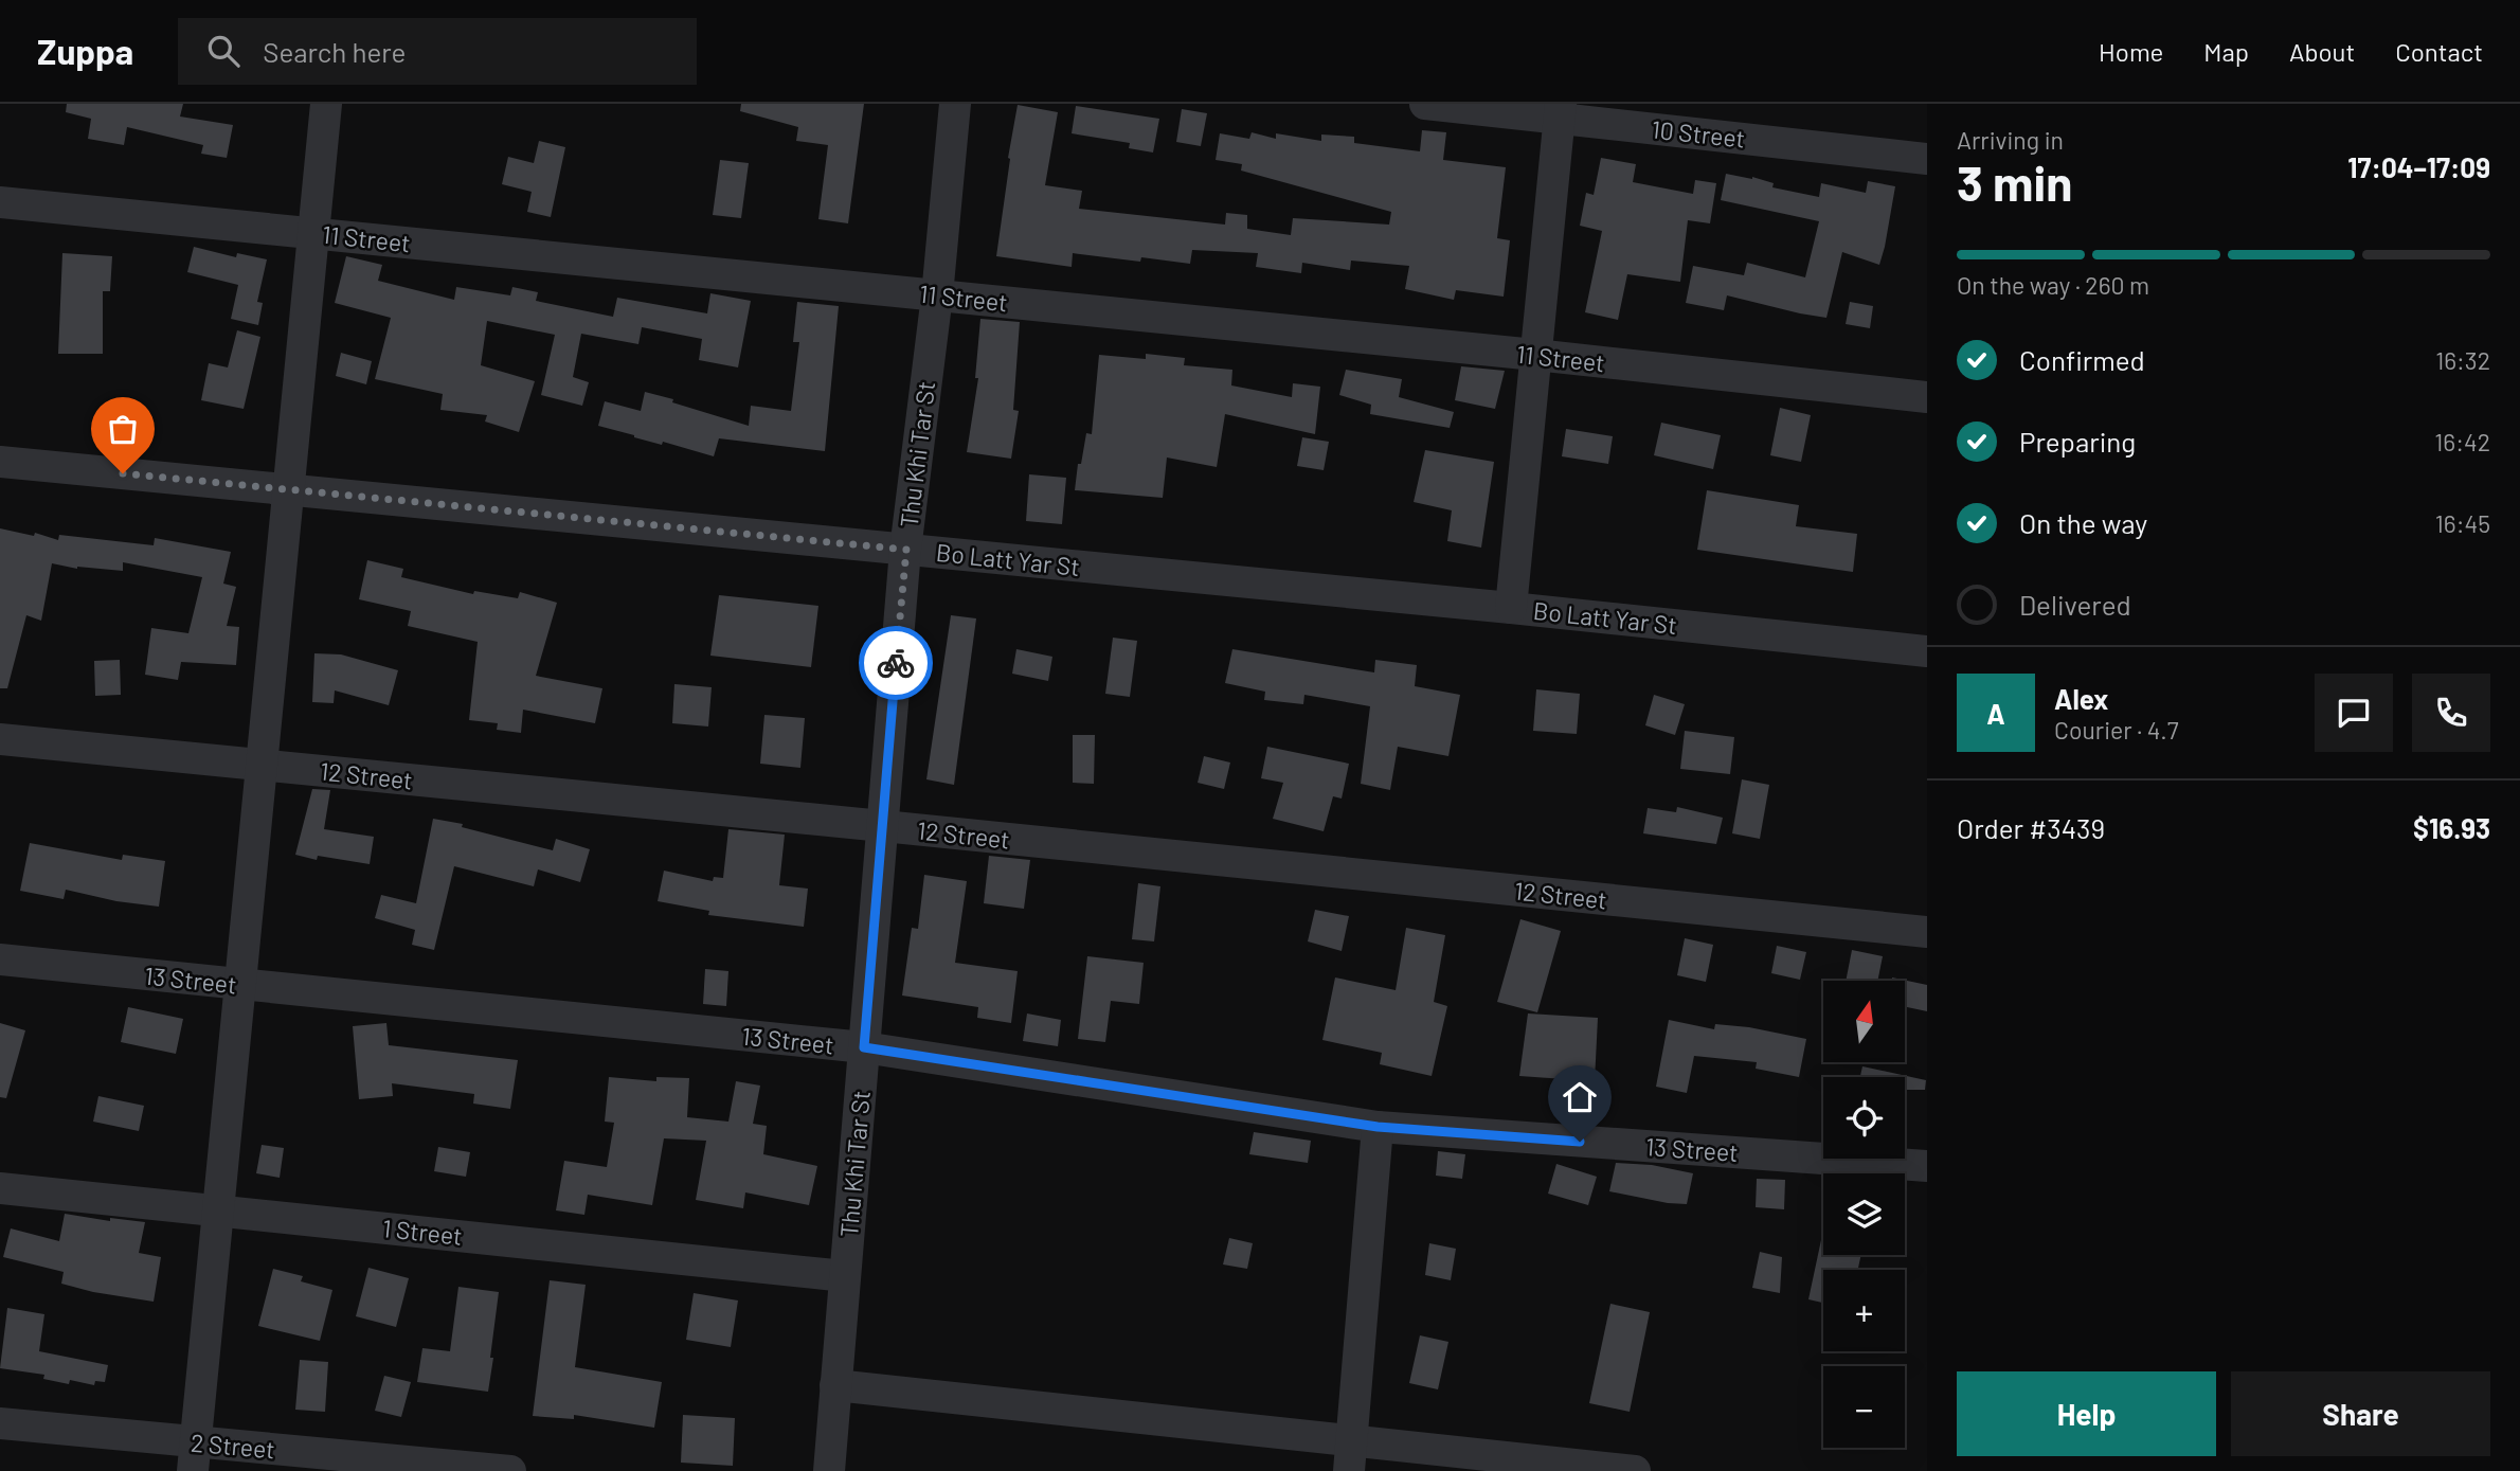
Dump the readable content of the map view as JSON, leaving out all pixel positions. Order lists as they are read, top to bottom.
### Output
{
  "streets": {
    "street": [
      "10 Street",
      "11 Street",
      "Thu Khi Tar St",
      "Bo Latt Yar St",
      "12 Street",
      "13 Street",
      "1 Street",
      "2 Street"
    ]
  },
  "crossings": [
    ["11 Street", "Thu Khi Tar St"],
    ["Thu Khi Tar St", "Bo Latt Yar St"],
    ["Thu Khi Tar St", "12 Street"],
    ["Thu Khi Tar St", "13 Street"],
    ["Thu Khi Tar St", "1 Street"]
  ],
  "north": "top",
  "page": {
    "header": "Zuppa",
    "search": "Search here",
    "nav": [
      "Home",
      "Map",
      "About",
      "Contact"
    ],
    "heading": ["3 min", "Arriving in", "17:04–17:09"],
    "panel": [
      "Alex",
      "Courier · 4.7",
      "Order #3439",
      "$16.93"
    ],
    "bar": "On the way · 260 m",
    "list": [
      ["Confirmed", "16:32"],
      ["Preparing", "16:42"],
      ["On the way", "16:45"],
      "Delivered"
    ],
    "round": "A",
    "map_buttons": ["+", "−"],
    "buttons": ["Help", "Share"]
  }
}
